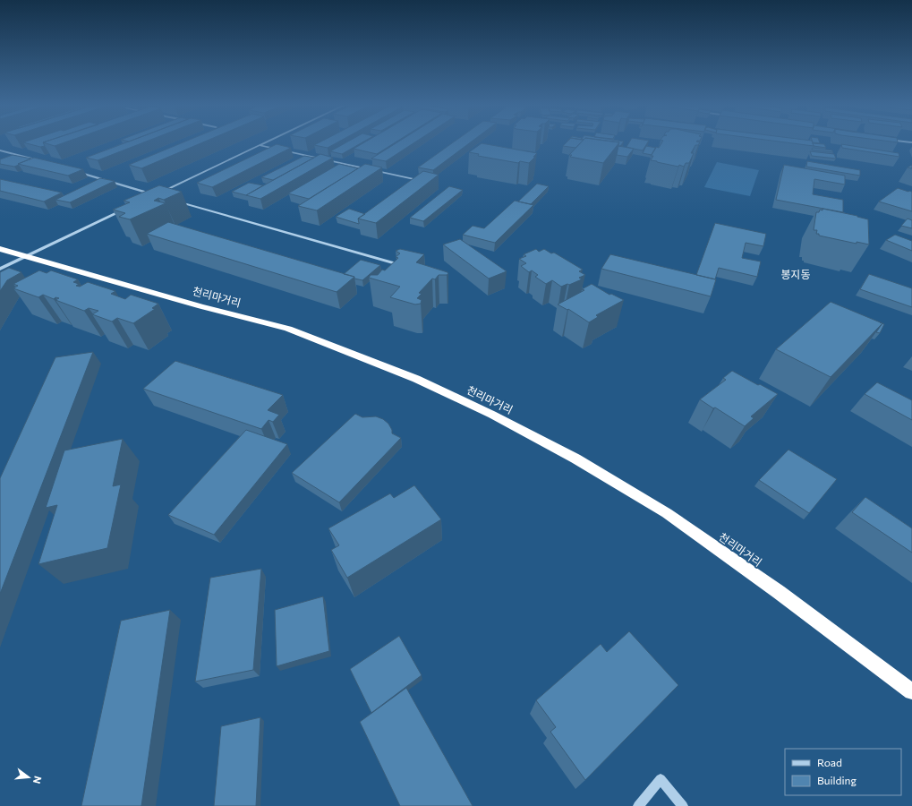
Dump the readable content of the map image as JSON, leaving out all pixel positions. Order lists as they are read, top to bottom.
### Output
{
  "streets": {
    "highway": ["천리마거리"]
  },
  "districts": ["봉지동"],
  "legend": ["Road", "Building"],
  "north": "right"
}
